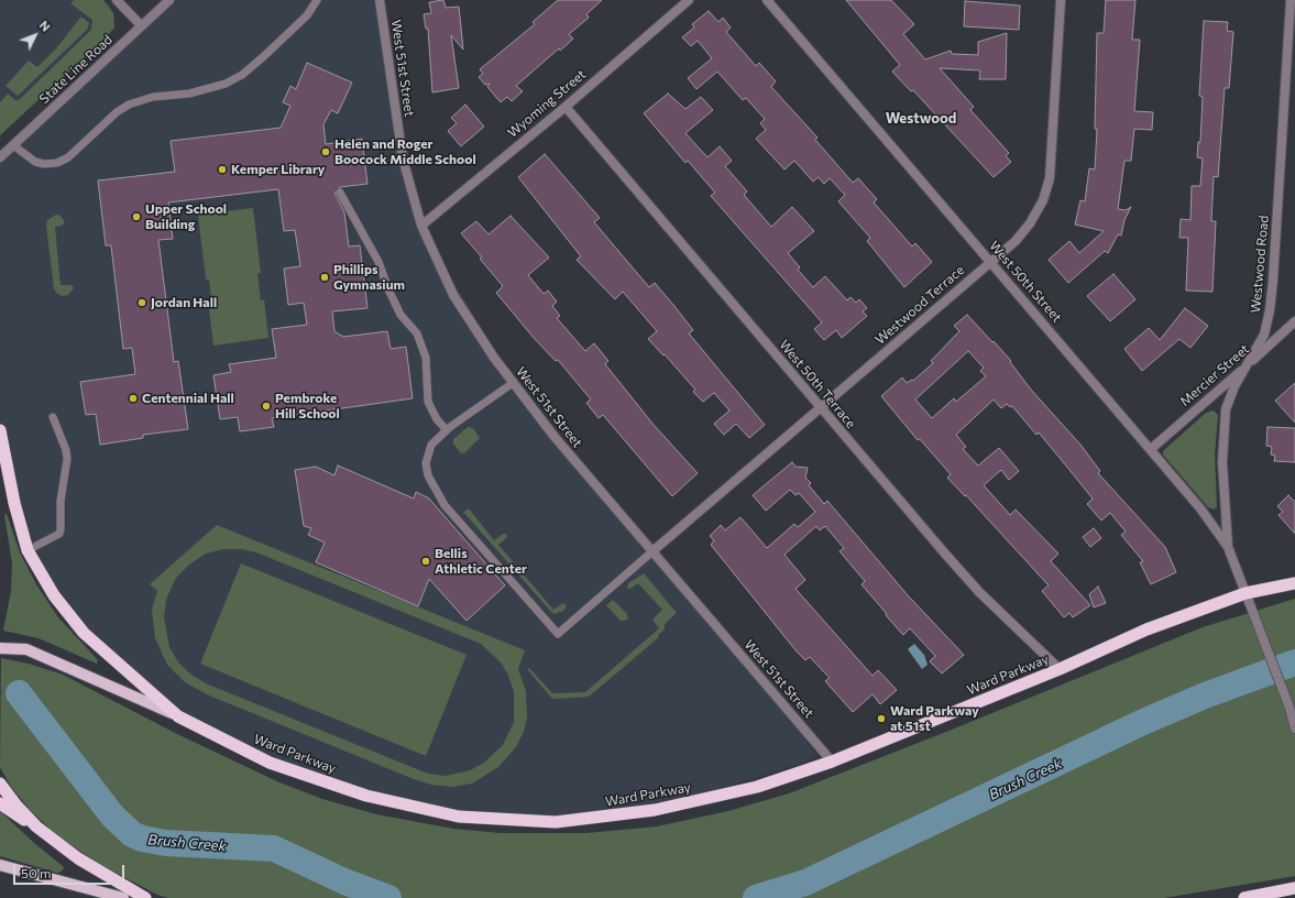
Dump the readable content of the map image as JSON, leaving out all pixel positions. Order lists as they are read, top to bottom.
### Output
{
  "streets": {
    "highway": ["Ward Parkway"],
    "street": [
      "West 51st Street",
      "State Line Road",
      "Wyoming Street",
      "Westwood Road",
      "West 50th Street",
      "Westwood Terrace",
      "Mercier Street",
      "West 50th Terrace"
    ]
  },
  "crossings": [
    ["West 51st Street", "Wyoming Street"],
    ["West 51st Street", "Westwood Terrace"],
    ["West 51st Street", "Ward Parkway"],
    ["Wyoming Street", "West 50th Terrace"],
    ["Westwood Road", "West 50th Street"],
    ["Westwood Road", "Mercier Street"],
    ["West 50th Street", "Westwood Terrace"],
    ["West 50th Street", "Mercier Street"],
    ["West 50th Street", "Ward Parkway"],
    ["Westwood Terrace", "West 50th Terrace"],
    ["West 50th Terrace", "Ward Parkway"]
  ],
  "districts": ["Westwood"],
  "water": ["Brush Creek"],
  "places": [
    "Helen and Roger Boocock Middle School",
    "Kemper Library",
    "Upper School Building",
    "Phillips Gymnasium",
    "Jordan Hall",
    "Centennial Hall",
    "Pembroke Hill School",
    "Bellis Athletic Center",
    "Ward Parkway at 51st"
  ],
  "scale_bar": "50 m",
  "north": "top right"
}
